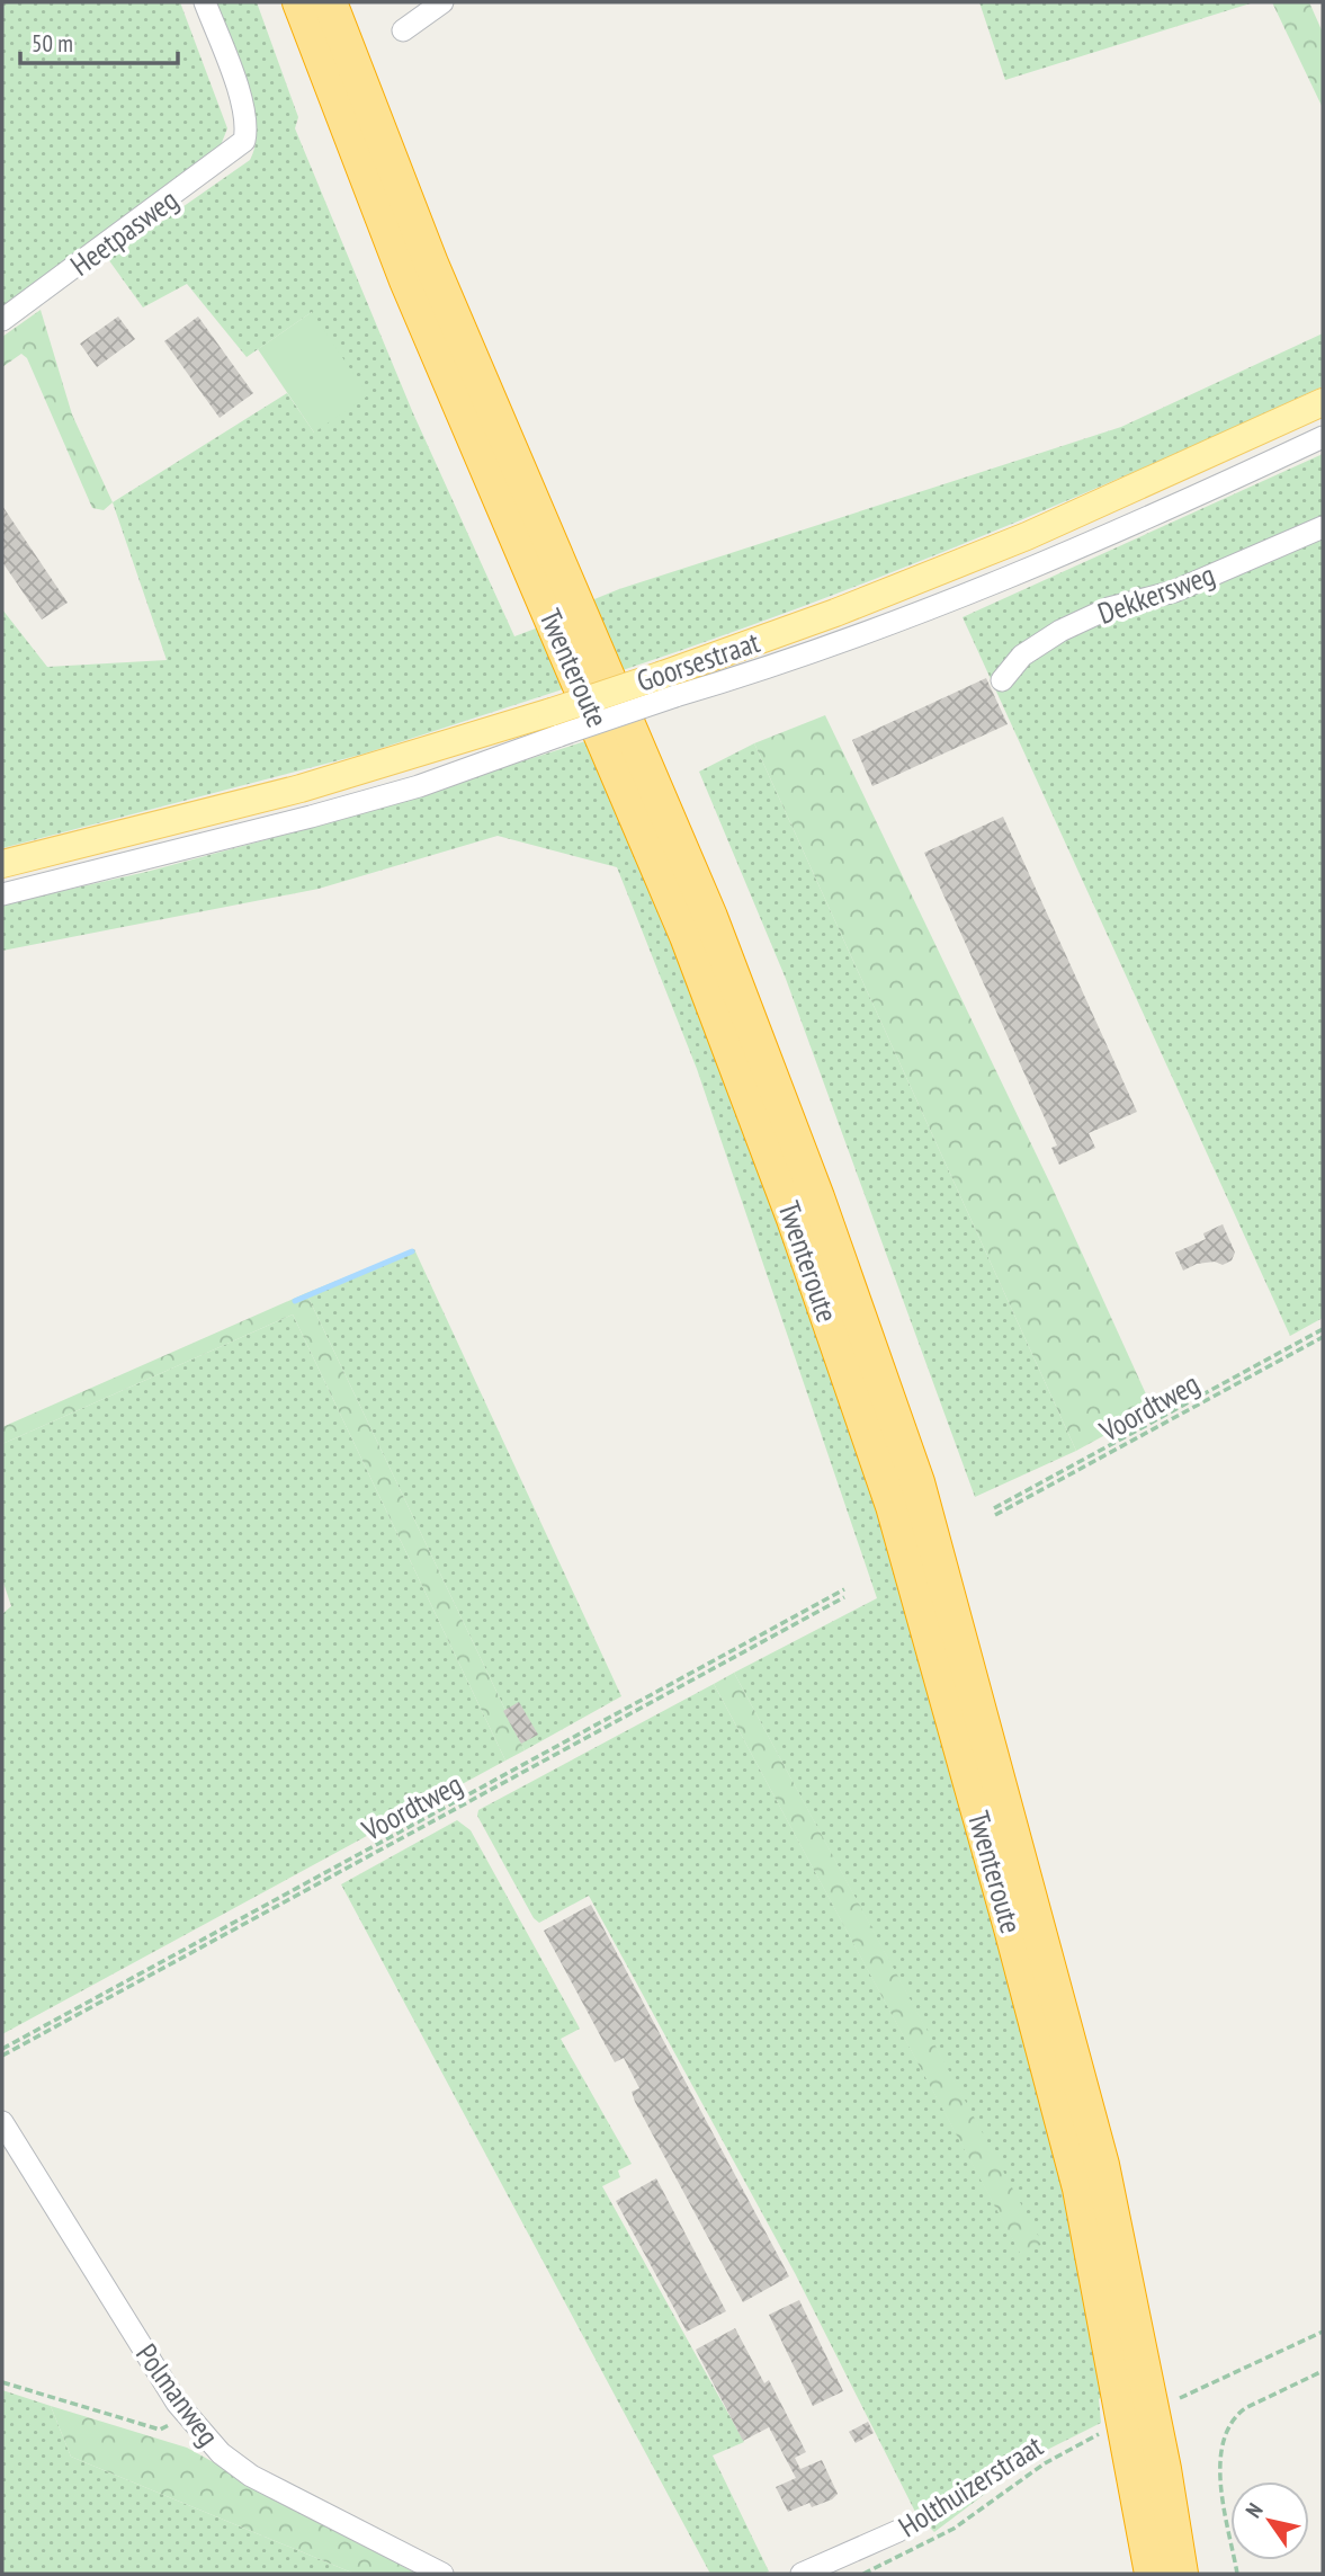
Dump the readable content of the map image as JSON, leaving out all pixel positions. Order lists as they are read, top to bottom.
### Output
{
  "streets": {
    "highway": ["Twenteroute"],
    "main road": ["Goorsestraat"],
    "street": ["Heetpasweg", "Dekkersweg", "Polmanweg"],
    "path": ["Voordtweg", "Holthuizerstraat"]
  },
  "scale_bar": "50 m",
  "north": "top left"
}
